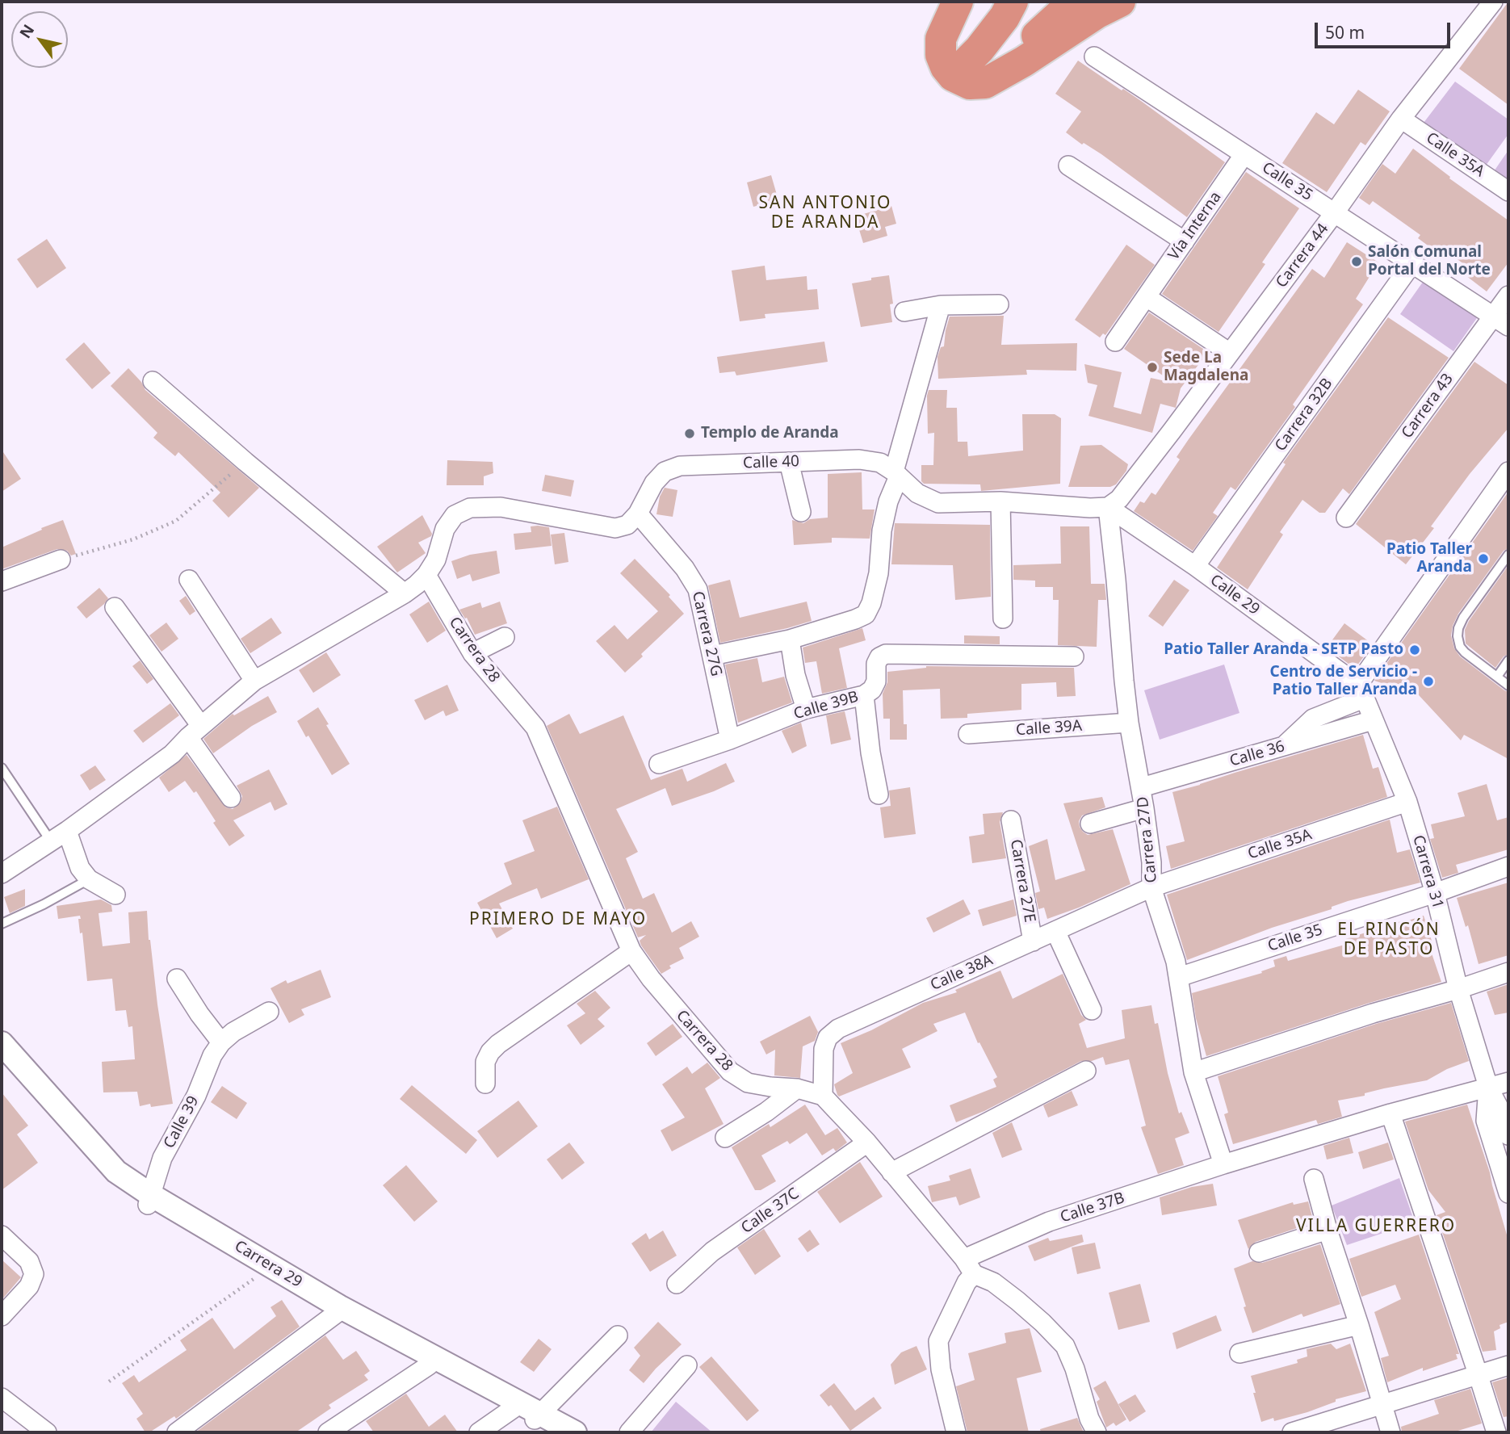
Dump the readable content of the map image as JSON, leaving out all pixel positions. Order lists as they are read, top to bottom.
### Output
{
  "streets": {
    "street": [
      "Calle 35A",
      "Calle 35",
      "Vía Interna",
      "Carrera 44",
      "Carrera 43",
      "Carrera 32B",
      "Calle 40",
      "Calle 29",
      "Carrera 27G",
      "Carrera 28",
      "Calle 39B",
      "Calle 39A",
      "Calle 36",
      "Carrera 27D",
      "Carrera 31",
      "Carrera 27E",
      "Calle 38A",
      "Calle 39",
      "Calle 37B",
      "Calle 37C",
      "Carrera 29"
    ]
  },
  "crossings": [
    ["Calle 35A", "Carrera 44"],
    ["Calle 35A", "Carrera 27D"],
    ["Calle 35A", "Carrera 31"],
    ["Calle 35A", "Calle 38A"],
    ["Calle 35", "Vía Interna"],
    ["Calle 35", "Carrera 44"],
    ["Calle 35", "Carrera 43"],
    ["Calle 35", "Carrera 32B"],
    ["Calle 35", "Carrera 27D"],
    ["Calle 35", "Carrera 31"],
    ["Carrera 44", "Calle 40"],
    ["Carrera 44", "Calle 29"],
    ["Carrera 44", "Carrera 27D"],
    ["Carrera 32B", "Calle 29"],
    ["Calle 40", "Calle 29"],
    ["Calle 40", "Carrera 27G"],
    ["Calle 40", "Carrera 28"],
    ["Calle 40", "Carrera 27D"],
    ["Calle 29", "Carrera 27D"],
    ["Calle 29", "Carrera 31"],
    ["Carrera 27G", "Calle 39B"],
    ["Carrera 28", "Calle 38A"],
    ["Carrera 28", "Calle 37B"],
    ["Carrera 28", "Calle 37C"],
    ["Calle 39A", "Carrera 27D"],
    ["Calle 36", "Carrera 27D"],
    ["Calle 36", "Carrera 31"],
    ["Carrera 27D", "Calle 38A"],
    ["Carrera 27D", "Calle 37B"],
    ["Carrera 31", "Calle 37B"],
    ["Carrera 27E", "Calle 38A"],
    ["Calle 39", "Carrera 29"]
  ],
  "districts": [
    "SAN ANTONIO DE ARANDA",
    "PRIMERO DE MAYO",
    "EL RINCÓN DE PASTO",
    "VILLA GUERRERO"
  ],
  "places": [
    "Salón Comunal Portal del Norte",
    "Sede La Magdalena",
    "Templo de Aranda",
    "Patio Taller Aranda",
    "Patio Taller Aranda - SETP Pasto",
    "Centro de Servicio - Patio Taller Aranda"
  ],
  "scale_bar": "50 m",
  "north": "top left"
}
